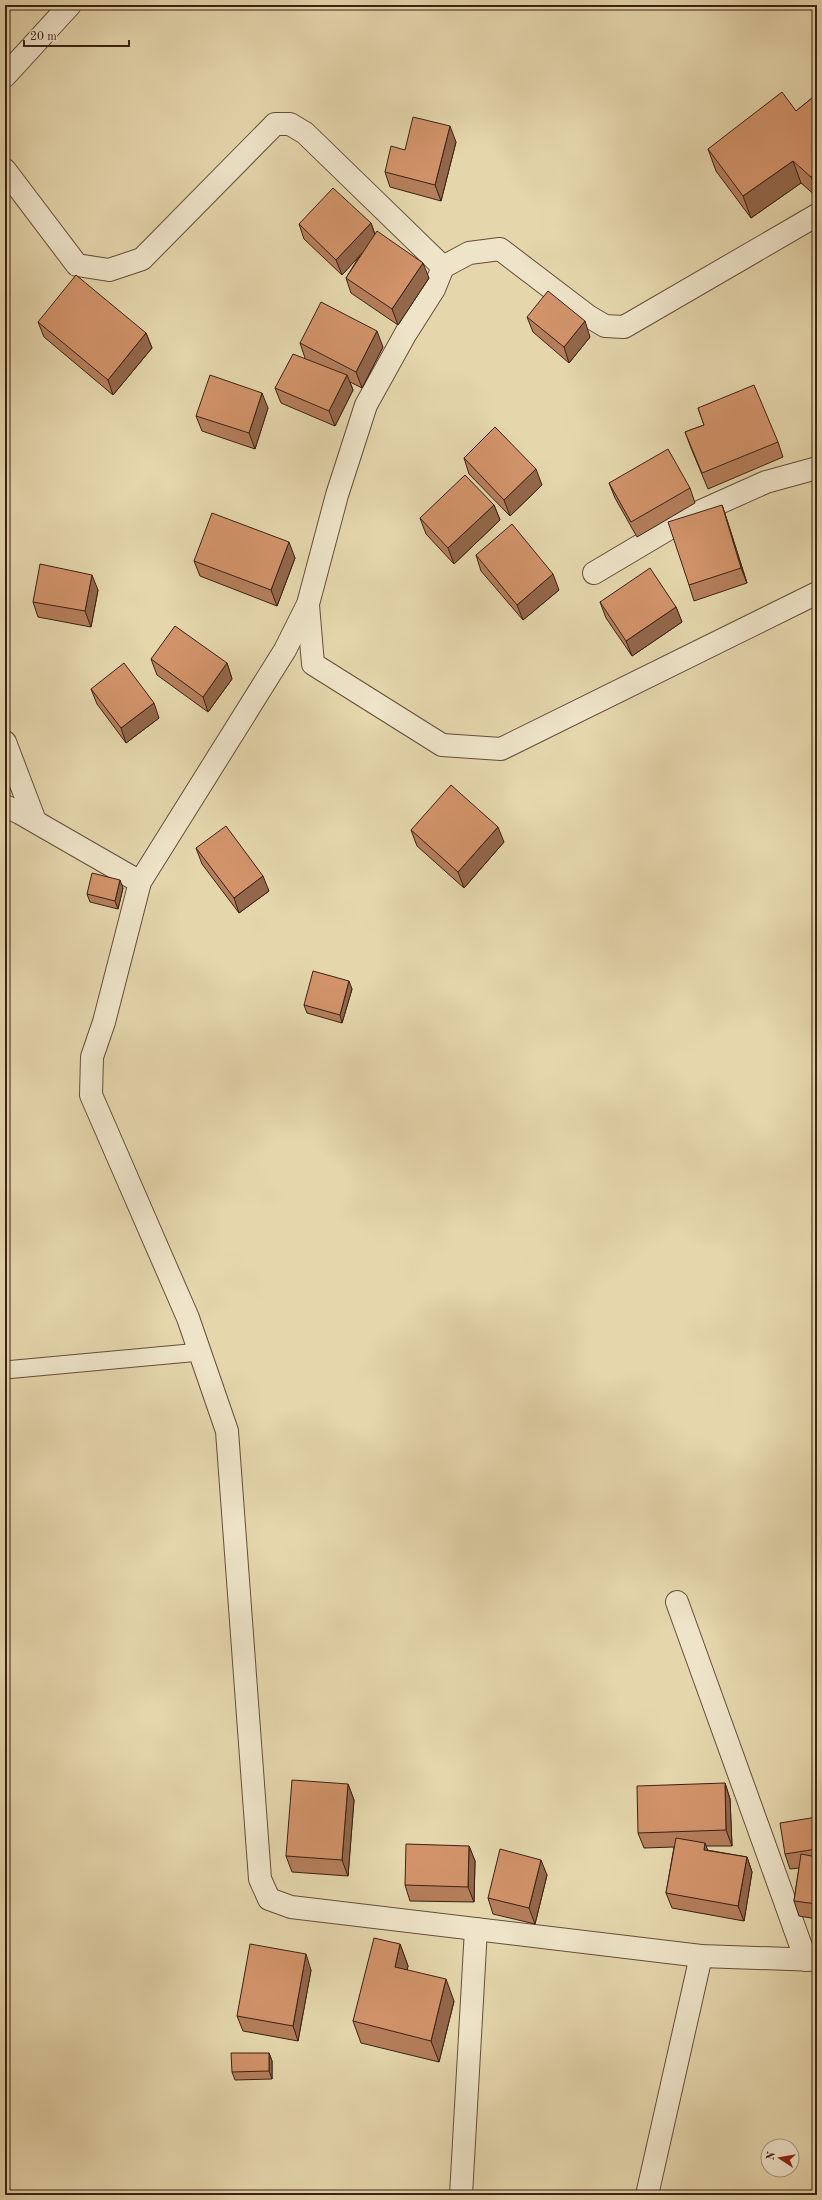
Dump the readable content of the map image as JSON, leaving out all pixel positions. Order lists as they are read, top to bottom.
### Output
{
  "scale_bar": "20 m",
  "north": "left"
}
